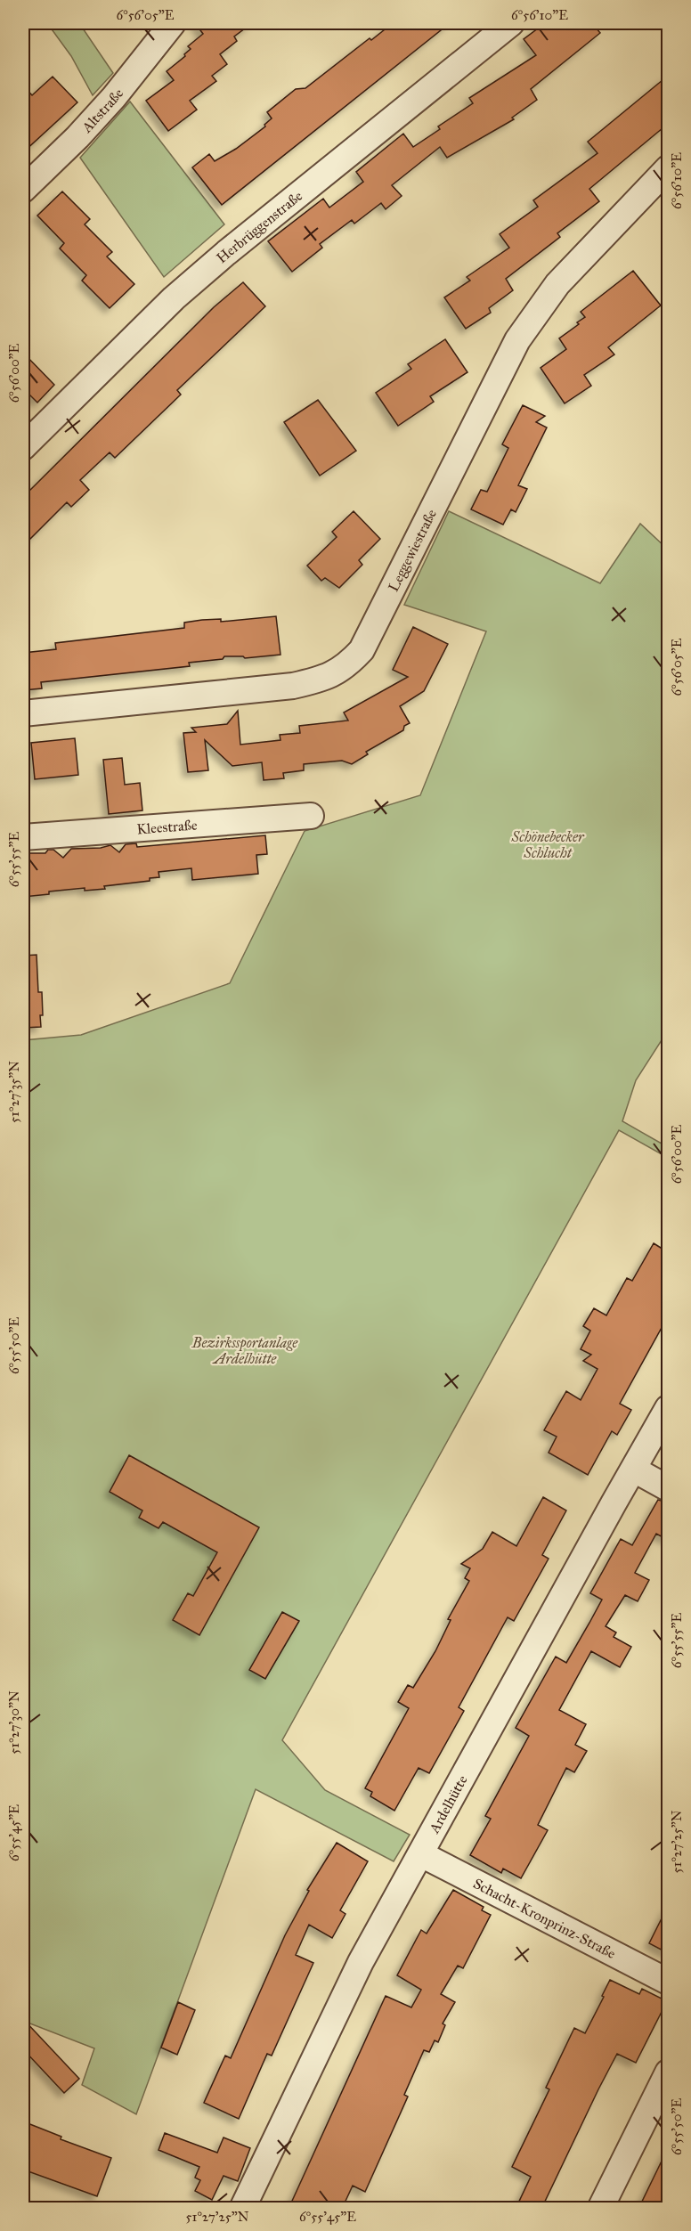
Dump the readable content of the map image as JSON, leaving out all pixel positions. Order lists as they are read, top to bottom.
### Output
{
  "streets": {
    "street": [
      "Altstraße",
      "Herbrüggenstraße",
      "Leggewiestraße",
      "Kleestraße",
      "Ardelhütte",
      "Schacht-Kronprinz-Straße"
    ]
  },
  "crossings": [
    ["Ardelhütte", "Schacht-Kronprinz-Straße"]
  ],
  "parks": ["Schönebecker Schlucht", "Bezirkssportanlage Ardelhütte"],
  "coordinates": [
    "6°56'05\"E",
    "6°56'10\"E",
    "6°56'00\"E",
    "6°55'55\"E",
    "51°27'35\"N",
    "6°55'50\"E",
    "51°27'30\"N",
    "6°55'45\"E",
    "51°27'25\"N"
  ]
}
